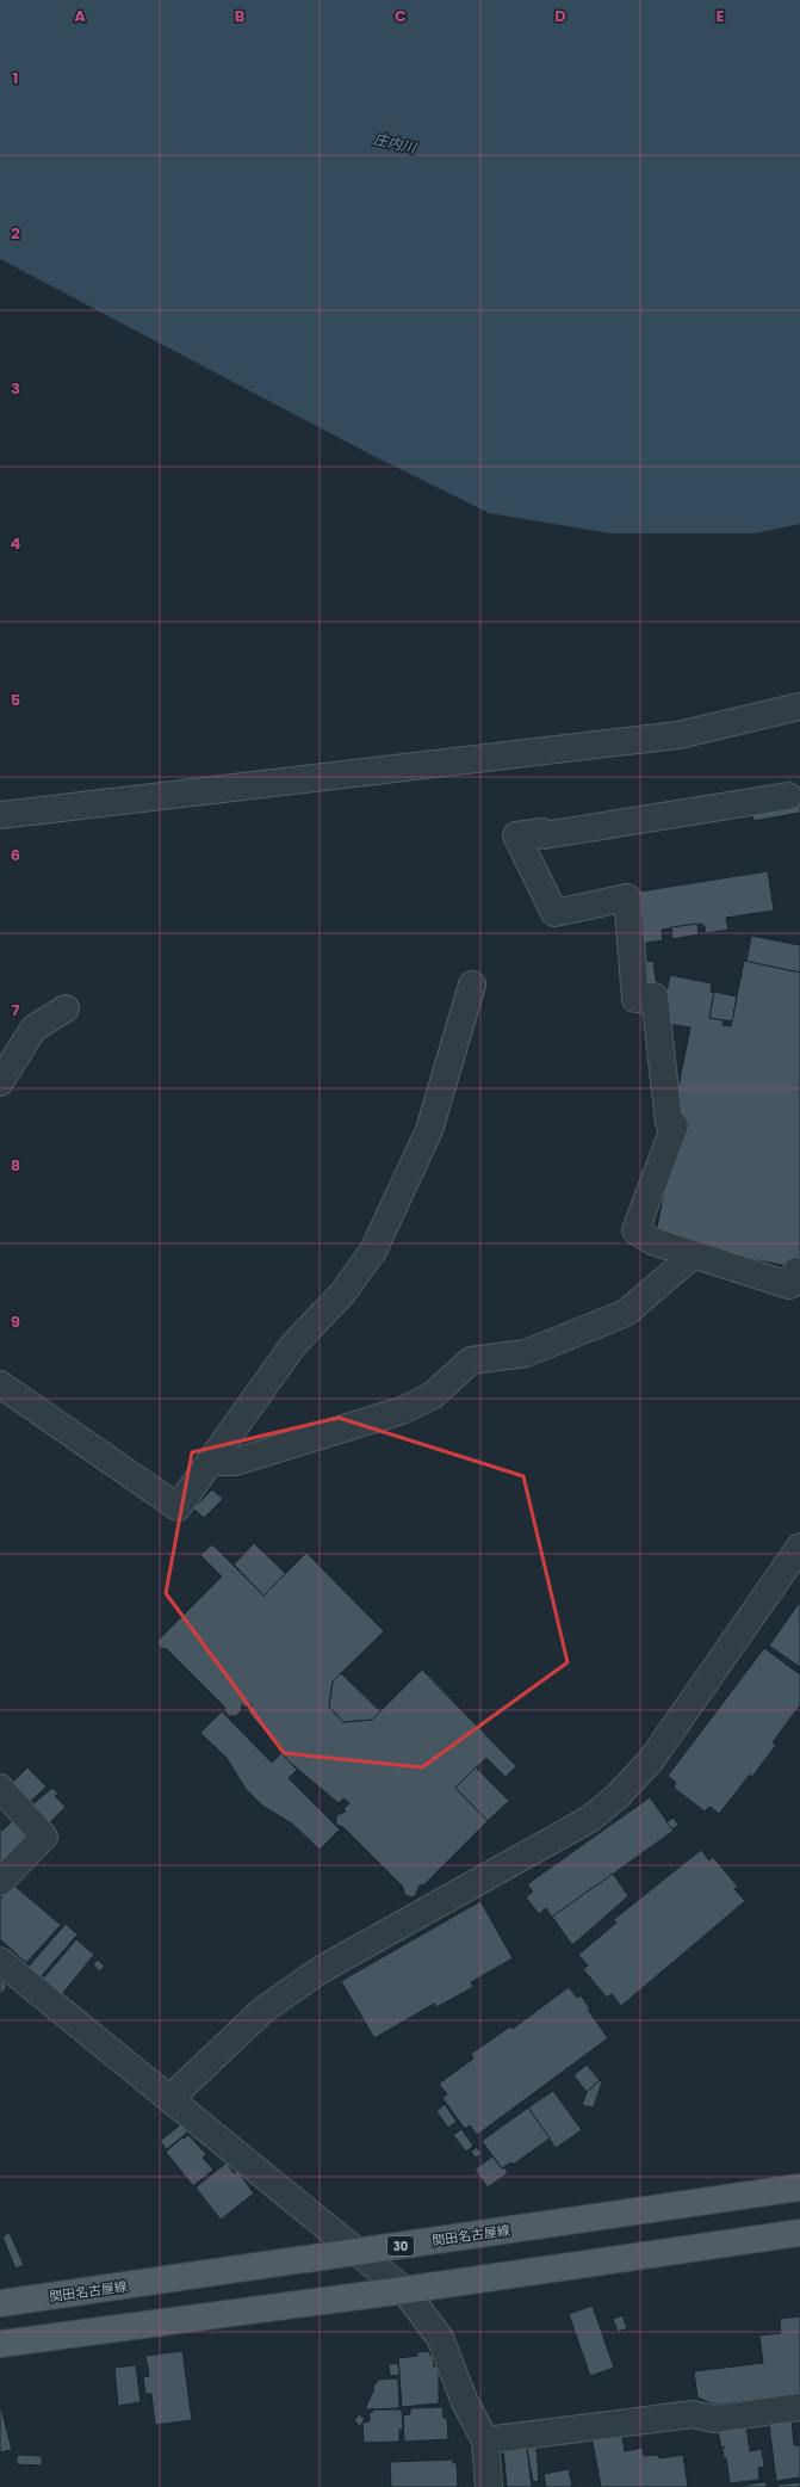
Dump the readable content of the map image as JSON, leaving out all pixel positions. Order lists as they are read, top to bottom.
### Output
{
  "streets": {
    "main road": ["関田名古屋線", "30"]
  },
  "water": ["庄内川"],
  "grid": {
    "columns": [
      "A",
      "B",
      "C",
      "D",
      "E"
    ],
    "rows": [
      "1",
      "2",
      "3",
      "4",
      "5",
      "6",
      "7",
      "8",
      "9"
    ]
  }
}
